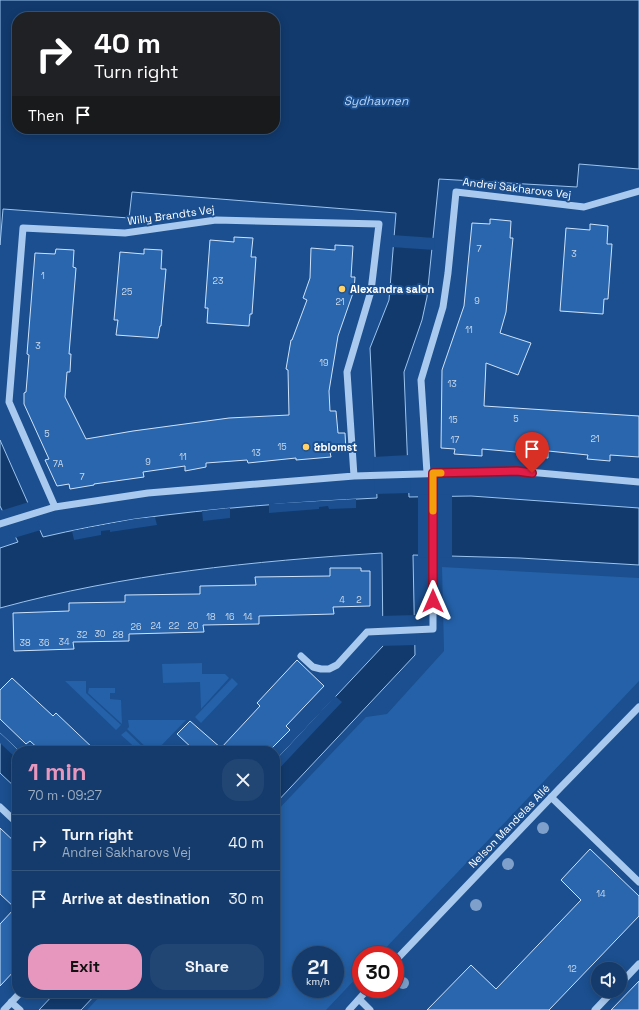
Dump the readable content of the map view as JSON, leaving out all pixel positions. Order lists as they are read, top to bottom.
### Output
{
  "streets": {
    "street": ["Andrei Sakharovs Vej", "Willy Brandts Vej", "Nelson Mandelas Allé"]
  },
  "water": ["Sydhavnen"],
  "places": ["Alexandra salon", "&blomst"],
  "house_numbers": [
    "7",
    "3",
    "1",
    "23",
    "25",
    "9",
    "21",
    "11",
    "3",
    "19",
    "13",
    "5",
    "15",
    "5",
    "21",
    "17",
    "15",
    "13",
    "11",
    "9",
    "7A",
    "7",
    "4",
    "2",
    "18",
    "16",
    "14",
    "24",
    "22",
    "20",
    "26",
    "30",
    "32",
    "28",
    "34",
    "38",
    "36",
    "14",
    "12"
  ],
  "page": {
    "turn": ["40 m", "Turn right"],
    "then": "Then",
    "heading": ["1 min", "70 m · 09:27"],
    "list": [
      {
        "name": "Turn right",
        "note": "Andrei Sakharovs Vej",
        "value": "40 m"
      },
      {
        "name": "Arrive at destination",
        "value": "30 m"
      }
    ],
    "buttons": ["Exit", "Share"],
    "speed": "21 km/h",
    "limit": "30"
  }
}
